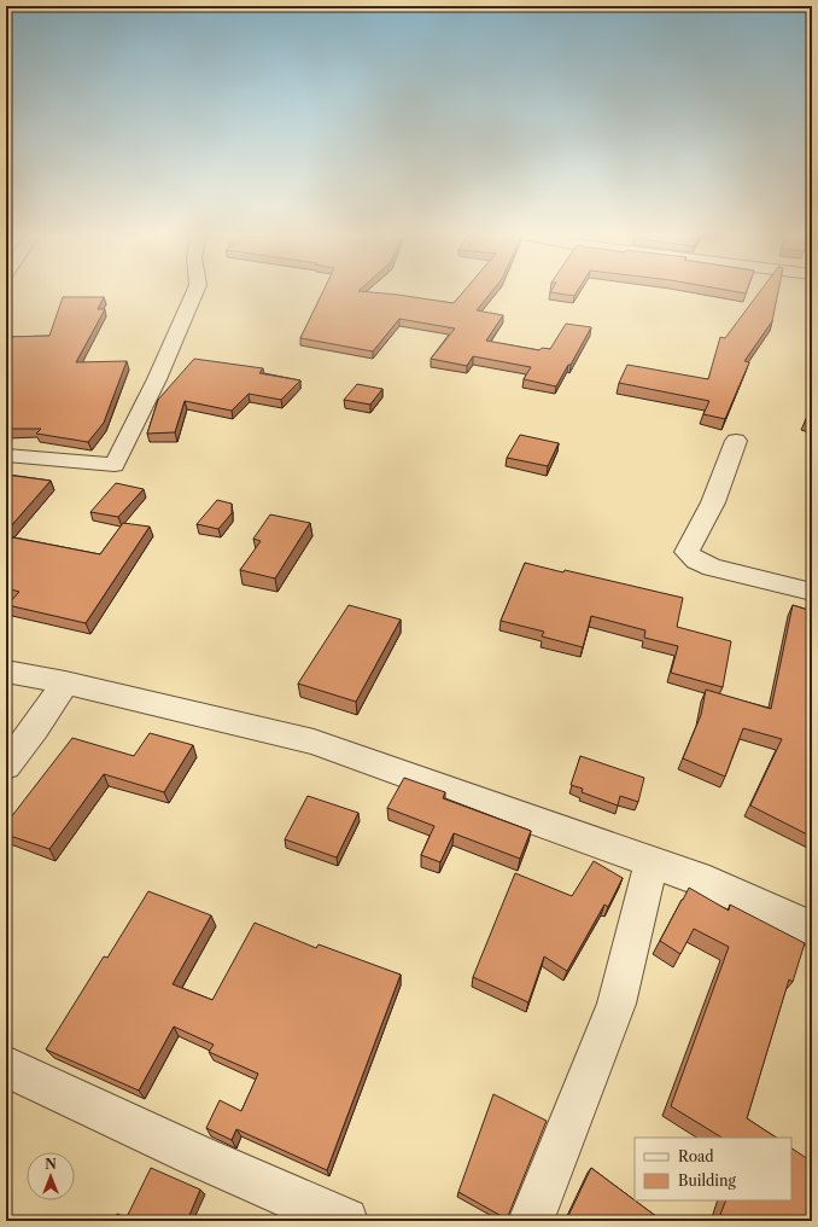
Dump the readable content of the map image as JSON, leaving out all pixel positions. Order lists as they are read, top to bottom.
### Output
{
  "legend": ["Road", "Building"],
  "north": "top"
}
